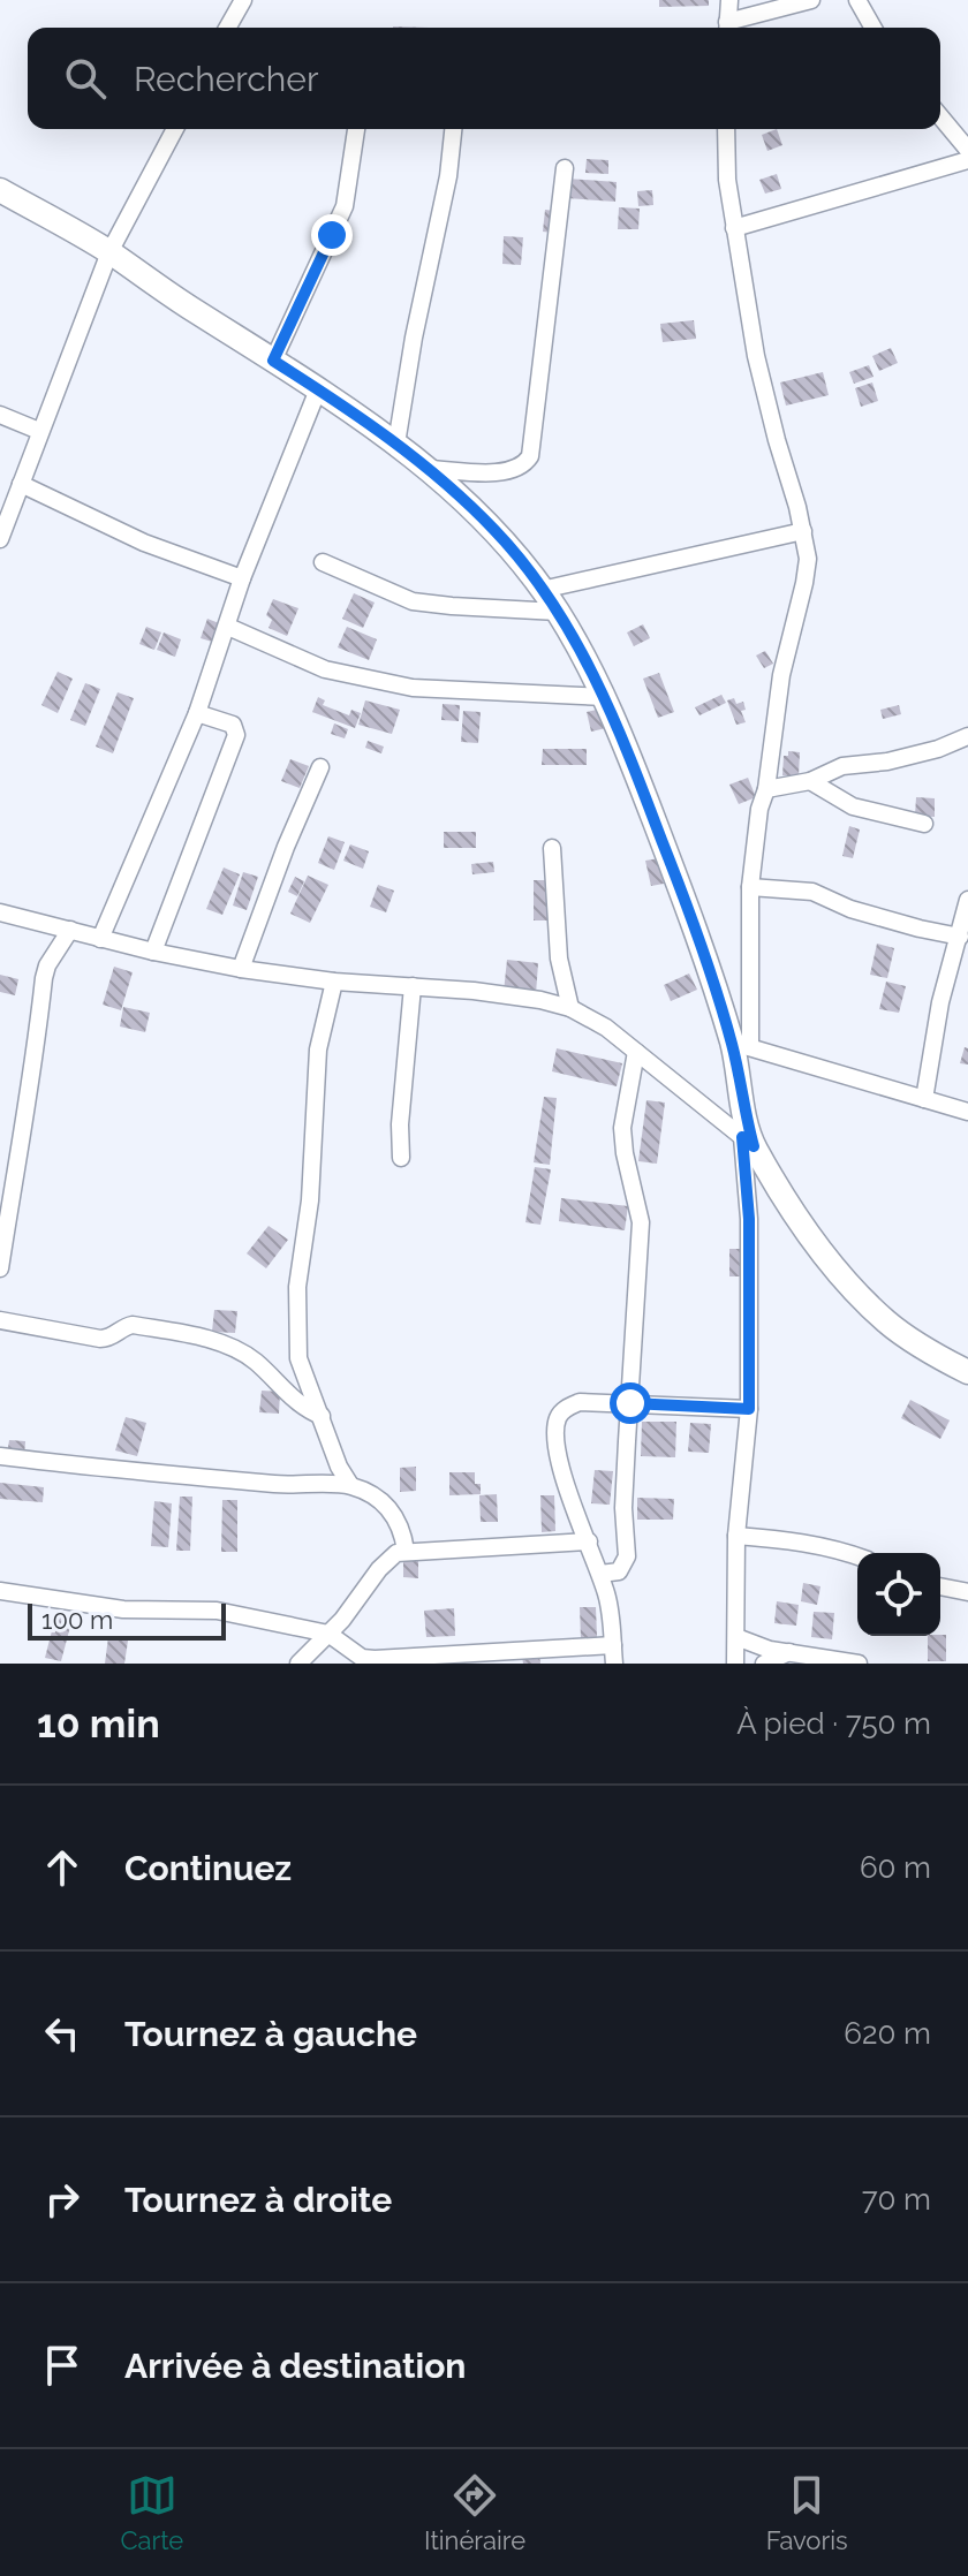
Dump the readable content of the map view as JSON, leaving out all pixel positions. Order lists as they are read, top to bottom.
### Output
{
  "scale_bar": "100 m",
  "page": {
    "search": "Rechercher",
    "scale": "100 m",
    "heading": ["10 min", "À pied · 750 m"],
    "list": [
      ["Continuez", "60 m"],
      ["Tournez à gauche", "620 m"],
      ["Tournez à droite", "70 m"],
      "Arrivée à destination"
    ],
    "nav": ["Carte", "Itinéraire", "Favoris"]
  }
}
